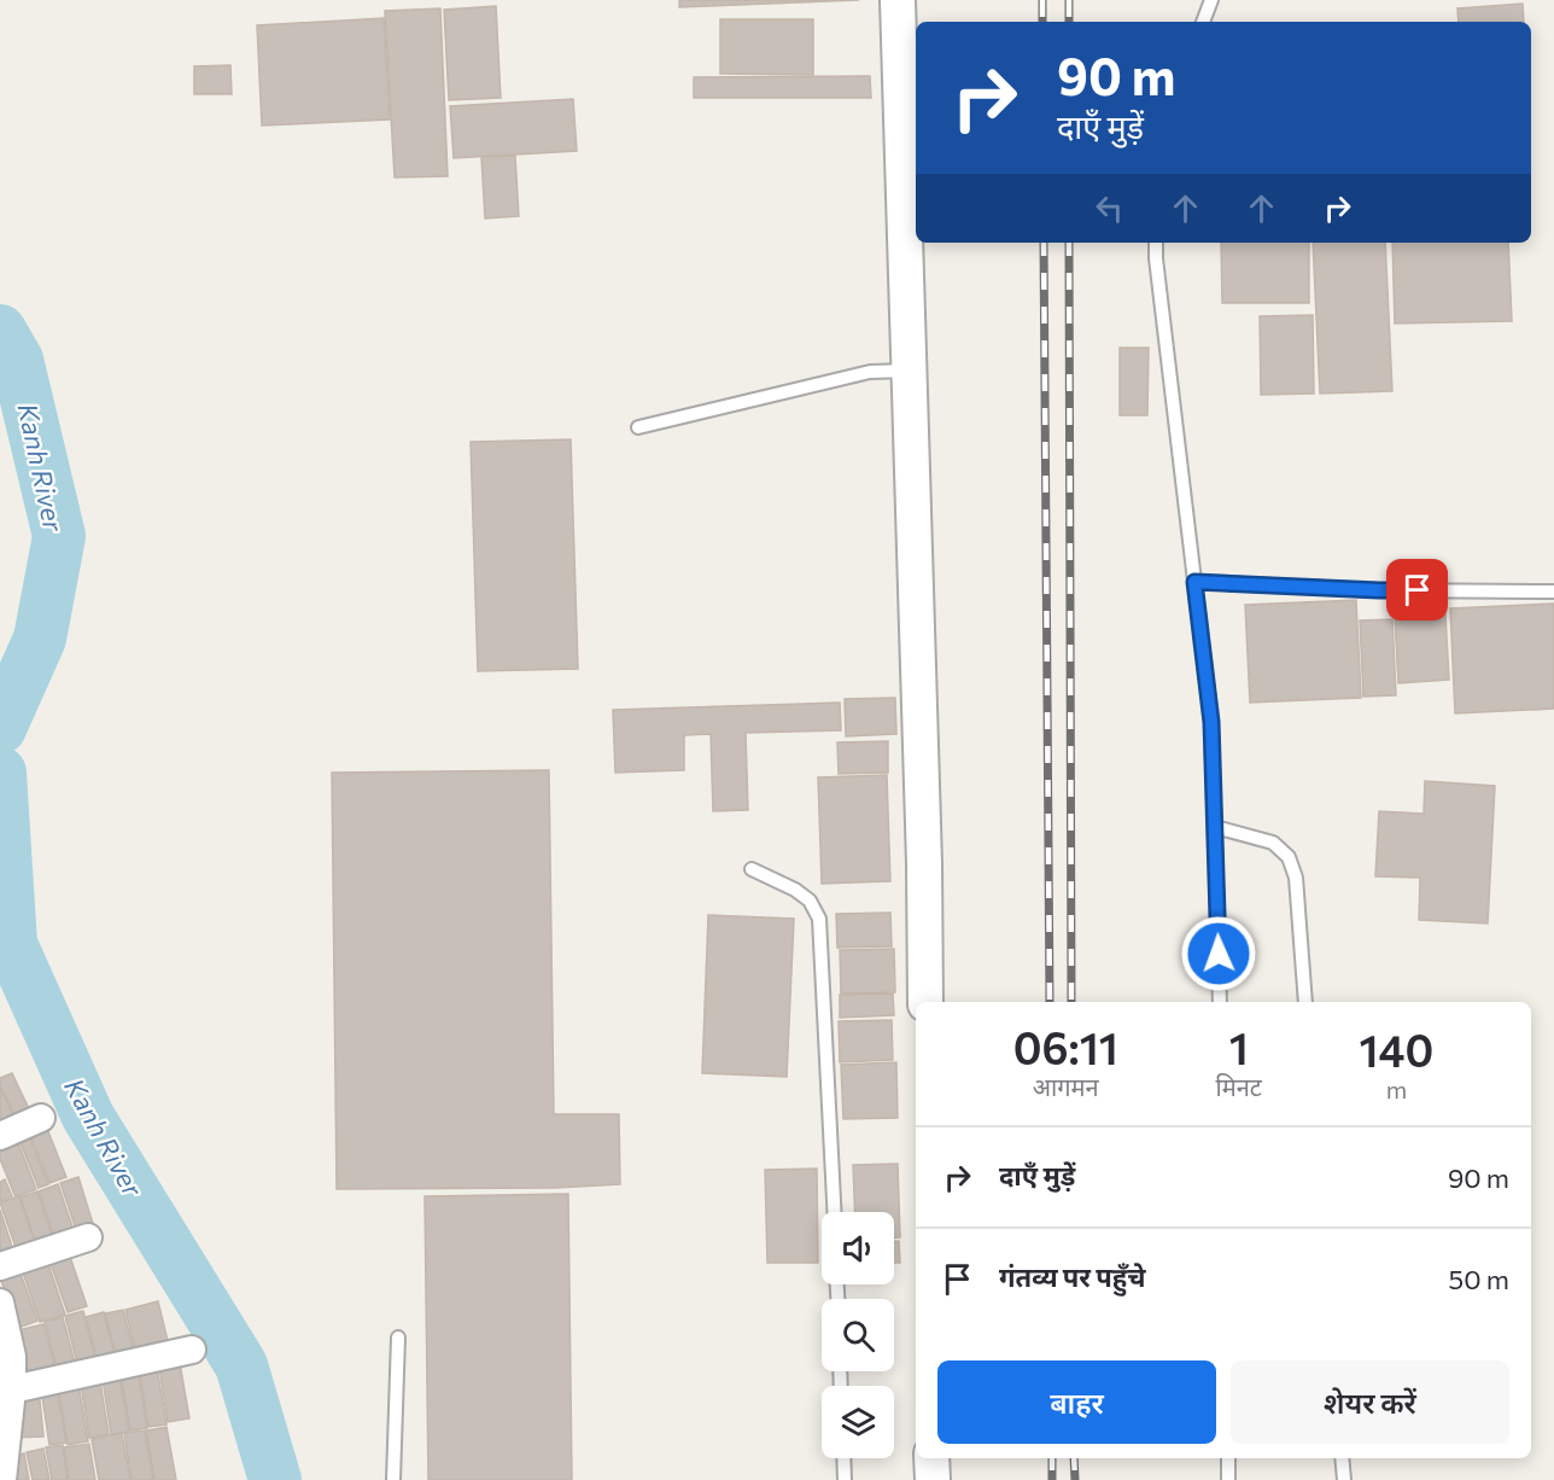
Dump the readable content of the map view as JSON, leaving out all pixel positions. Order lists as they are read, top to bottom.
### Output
{
  "water": ["Kanh River"],
  "page": {
    "turn": ["90 m", "दाएँ मुड़ें"],
    "eta": [
      "06:11",
      "आगमन",
      "1",
      "मिनट",
      "140",
      "m"
    ],
    "list": [
      {
        "name": "दाएँ मुड़ें",
        "value": "90 m"
      },
      {
        "name": "गंतव्य पर पहुँचे",
        "value": "50 m"
      }
    ],
    "buttons": ["बाहर", "शेयर करें"]
  }
}
